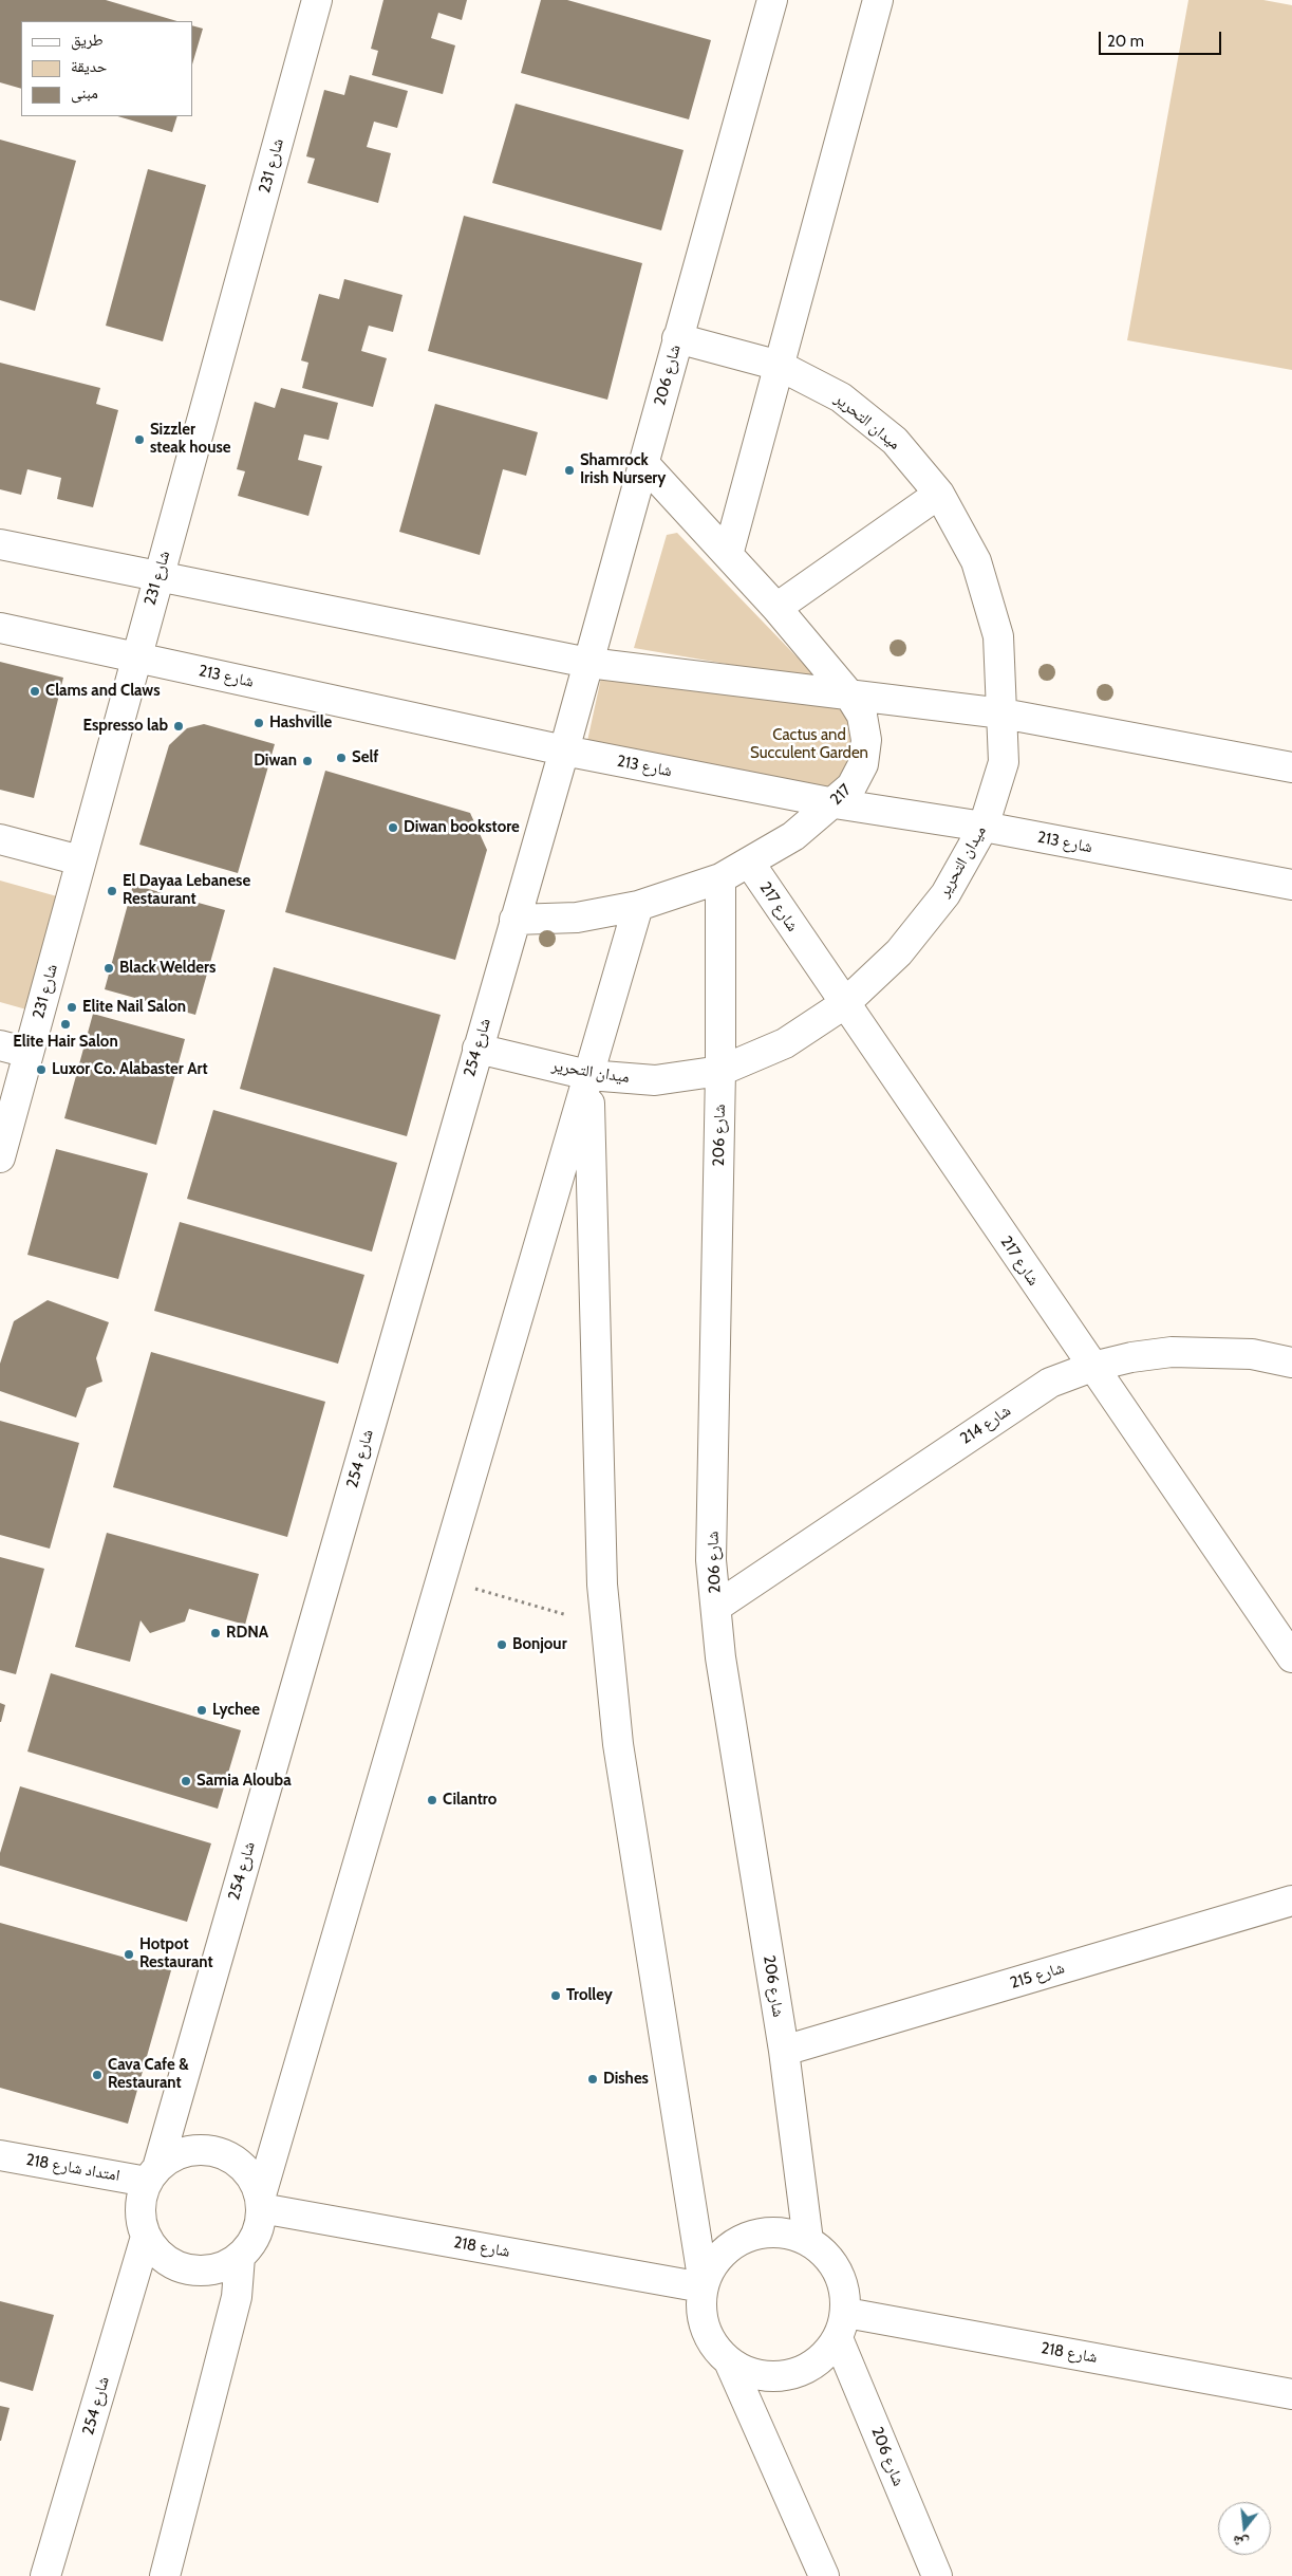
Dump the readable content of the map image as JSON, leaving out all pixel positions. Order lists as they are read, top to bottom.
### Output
{
  "streets": {
    "street": [
      "شارع 231",
      "شارع 206",
      "ميدان التحرير",
      "شارع 213",
      "217",
      "شارع 217",
      "شارع 254",
      "شارع 214",
      "شارع 215",
      "امتداد شارع 218",
      "شارع 218"
    ]
  },
  "crossings": [
    ["شارع 231", "شارع 213"],
    ["شارع 206", "ميدان التحرير"],
    ["شارع 206", "شارع 213"],
    ["شارع 206", "217"],
    ["شارع 206", "شارع 254"],
    ["شارع 206", "شارع 214"],
    ["شارع 206", "شارع 215"],
    ["شارع 206", "شارع 218"],
    ["ميدان التحرير", "شارع 213"],
    ["ميدان التحرير", "شارع 217"],
    ["ميدان التحرير", "شارع 254"],
    ["شارع 213", "217"],
    ["شارع 213", "شارع 254"],
    ["217", "شارع 217"],
    ["217", "شارع 254"],
    ["شارع 217", "شارع 214"],
    ["شارع 254", "امتداد شارع 218"],
    ["شارع 254", "شارع 218"],
    ["امتداد شارع 218", "شارع 218"]
  ],
  "parks": ["Cactus and Succulent Garden"],
  "places": [
    "Sizzler steak house",
    "Shamrock Irish Nursery",
    "Clams and Claws",
    "Hashville",
    "Espresso lab",
    "Self",
    "Diwan",
    "Diwan bookstore",
    "El Dayaa Lebanese Restaurant",
    "Black Welders",
    "Elite Nail Salon",
    "Elite Hair Salon",
    "Luxor Co. Alabaster Art",
    "RDNA",
    "Bonjour",
    "Lychee",
    "Samia Alouba",
    "Cilantro",
    "Hotpot Restaurant",
    "Trolley",
    "Cava Cafe & Restaurant",
    "Dishes"
  ],
  "legend": ["طريق", "حديقة", "مبنى"],
  "scale_bar": "20 m",
  "north": "bottom"
}
